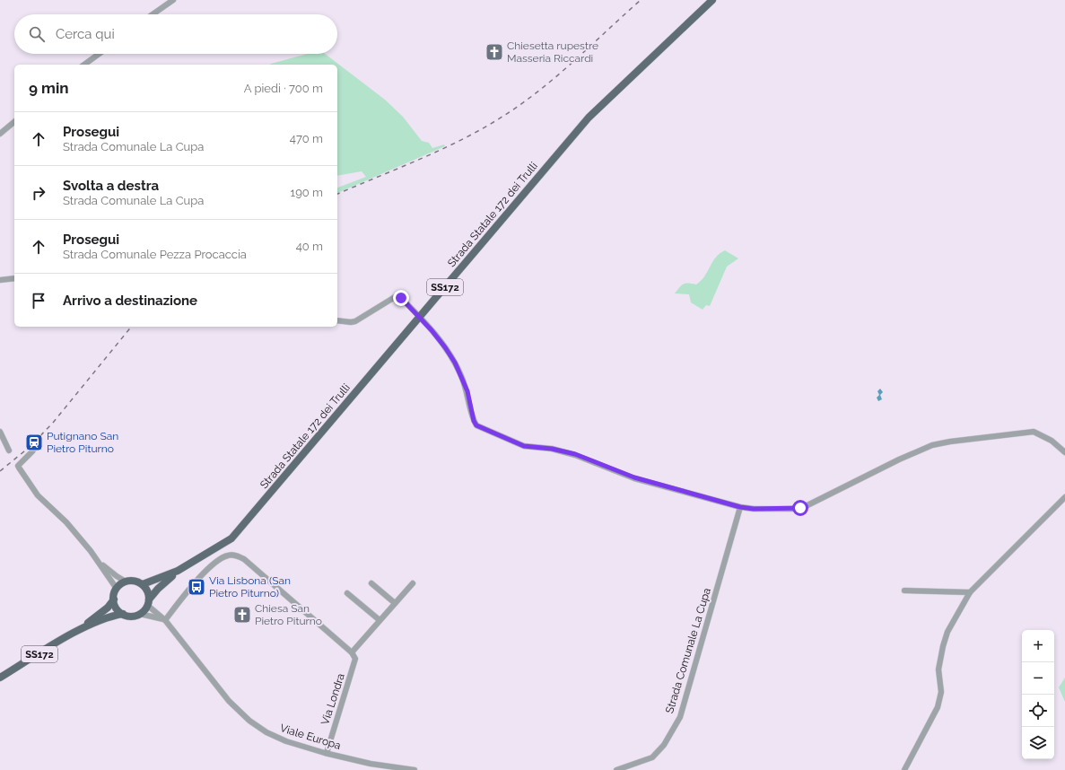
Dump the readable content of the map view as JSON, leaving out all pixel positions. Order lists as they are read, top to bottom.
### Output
{
  "streets": {
    "main road": ["Strada Statale 172 dei Trulli", "SS172"],
    "street": ["Strada Comunale La Cupa", "Via Londra", "Viale Europa"]
  },
  "crossings": [
    ["Strada Statale 172 dei Trulli", "Viale Europa"],
    ["Via Londra", "Viale Europa"]
  ],
  "places": {
    "church": ["Chiesetta rupestre Masseria Riccardi", "Chiesa San Pietro Piturno"],
    "station": ["Putignano San Pietro Piturno"],
    "bus stop": ["Via Lisbona (San Pietro Piturno)"]
  },
  "page": {
    "search": "Cerca qui",
    "heading": ["9 min", "A piedi · 700 m"],
    "list": [
      ["Prosegui", "Strada Comunale La Cupa", "470 m"],
      ["Svolta a destra", "Strada Comunale La Cupa", "190 m"],
      ["Prosegui", "Strada Comunale Pezza Procaccia", "40 m"],
      "Arrivo a destinazione"
    ],
    "map_buttons": ["+", "−"]
  }
}
